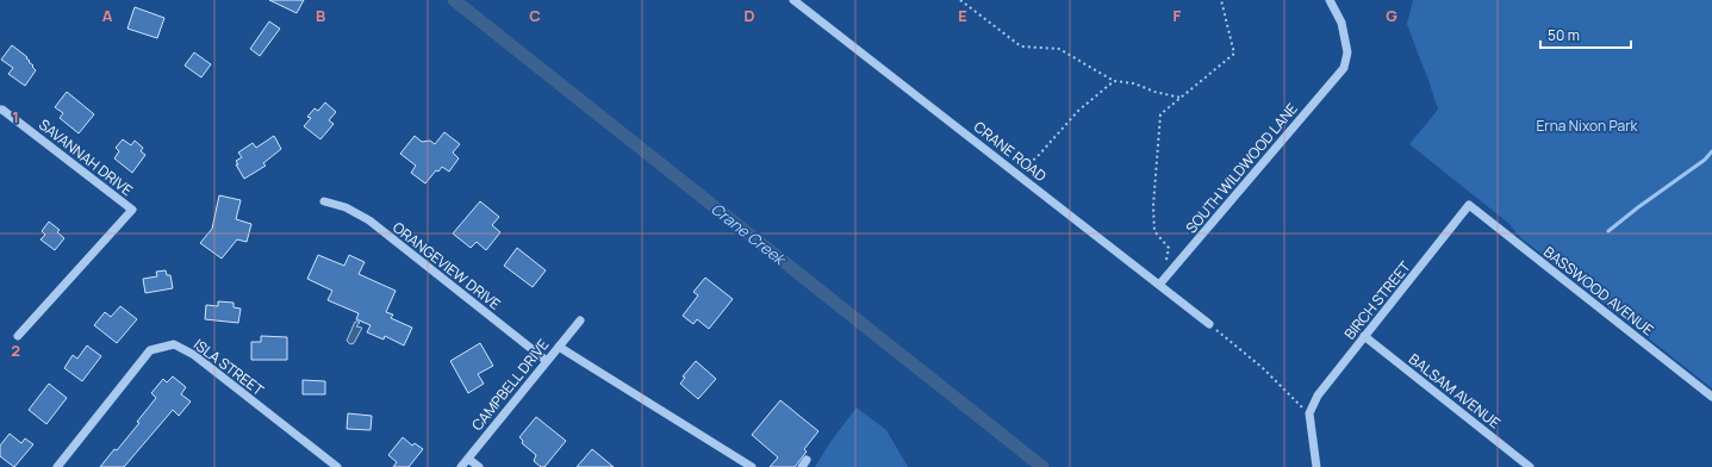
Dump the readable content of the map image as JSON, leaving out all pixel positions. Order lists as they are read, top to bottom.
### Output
{
  "streets": {
    "street": [
      "CRANE ROAD",
      "SAVANNAH DRIVE",
      "SOUTH WILDWOOD LANE",
      "ORANGEVIEW DRIVE",
      "BASSWOOD AVENUE",
      "BIRCH STREET",
      "ISLA STREET",
      "CAMPBELL DRIVE",
      "BALSAM AVENUE"
    ]
  },
  "crossings": [
    ["CRANE ROAD", "SOUTH WILDWOOD LANE"],
    ["ORANGEVIEW DRIVE", "CAMPBELL DRIVE"],
    ["BASSWOOD AVENUE", "BIRCH STREET"],
    ["BIRCH STREET", "BALSAM AVENUE"]
  ],
  "water": ["Crane Creek"],
  "parks": ["Erna Nixon Park"],
  "scale_bar": "50 m",
  "grid": {
    "columns": [
      "A",
      "B",
      "C",
      "D",
      "E",
      "F",
      "G"
    ],
    "rows": ["1", "2"]
  }
}
